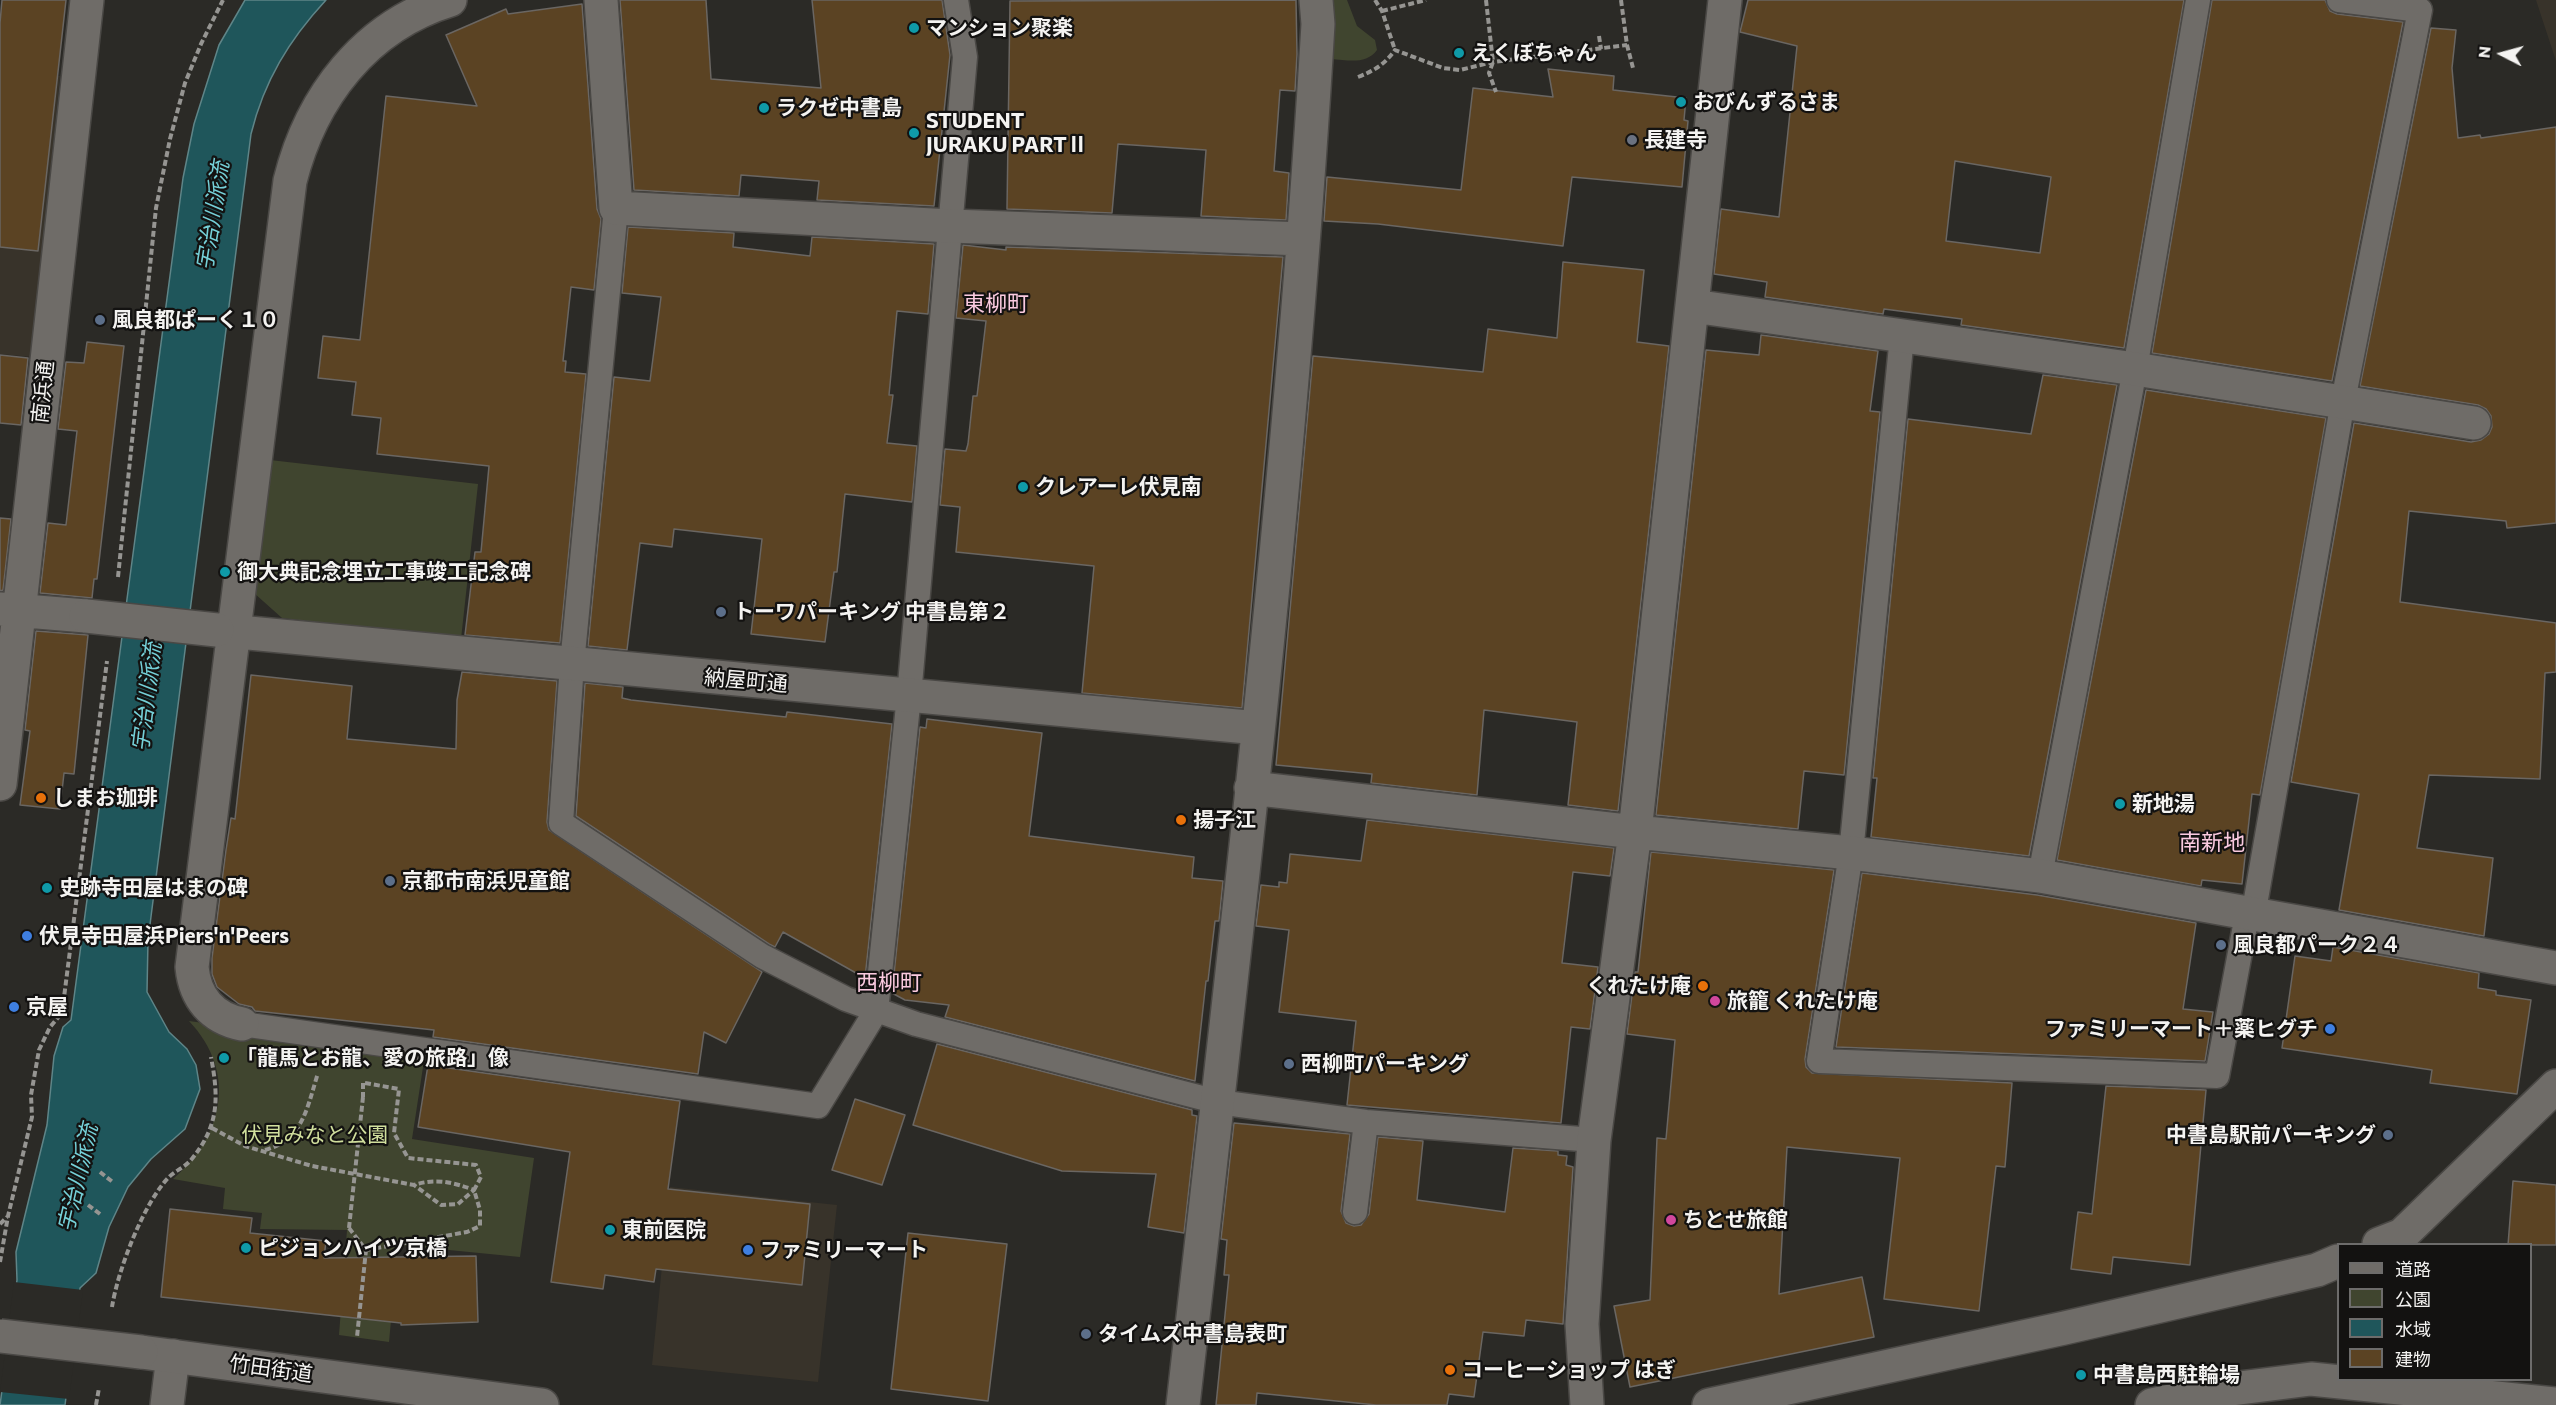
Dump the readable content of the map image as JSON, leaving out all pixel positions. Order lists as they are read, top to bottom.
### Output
{
  "streets": {
    "street": ["南浜通", "納屋町通", "竹田街道"]
  },
  "crossings": [
    ["南浜通", "納屋町通"]
  ],
  "districts": ["東柳町", "南新地", "西柳町"],
  "water": ["宇治川派流"],
  "parks": ["伏見みなと公園"],
  "places": [
    "マンション聚楽",
    "えくぼちゃん",
    "おびんずるさま",
    "ラクゼ中書島",
    "STUDENT JURAKU PARTⅡ",
    "長建寺",
    "風良都ぱーく１０",
    "クレアーレ伏見南",
    "御大典記念埋立工事竣工記念碑",
    "トーワパーキング 中書島第２",
    "しまお珈琲",
    "新地湯",
    "揚子江",
    "京都市南浜児童館",
    "史跡寺田屋はまの碑",
    "伏見寺田屋浜Piers'n'Peers",
    "風良都パーク２４",
    "くれたけ庵",
    "旅籠 くれたけ庵",
    "京屋",
    "ファミリーマート＋薬ヒグチ",
    "「龍馬とお龍、愛の旅路」像",
    "西柳町パーキング",
    "中書島駅前パーキング",
    "ちとせ旅館",
    "東前医院",
    "ピジョンハイツ京橋",
    "ファミリーマート",
    "タイムズ中書島表町",
    "コーヒーショップ はぎ",
    "中書島西駐輪場"
  ],
  "legend": [
    "道路",
    "公園",
    "水域",
    "建物"
  ],
  "north": "left"
}
